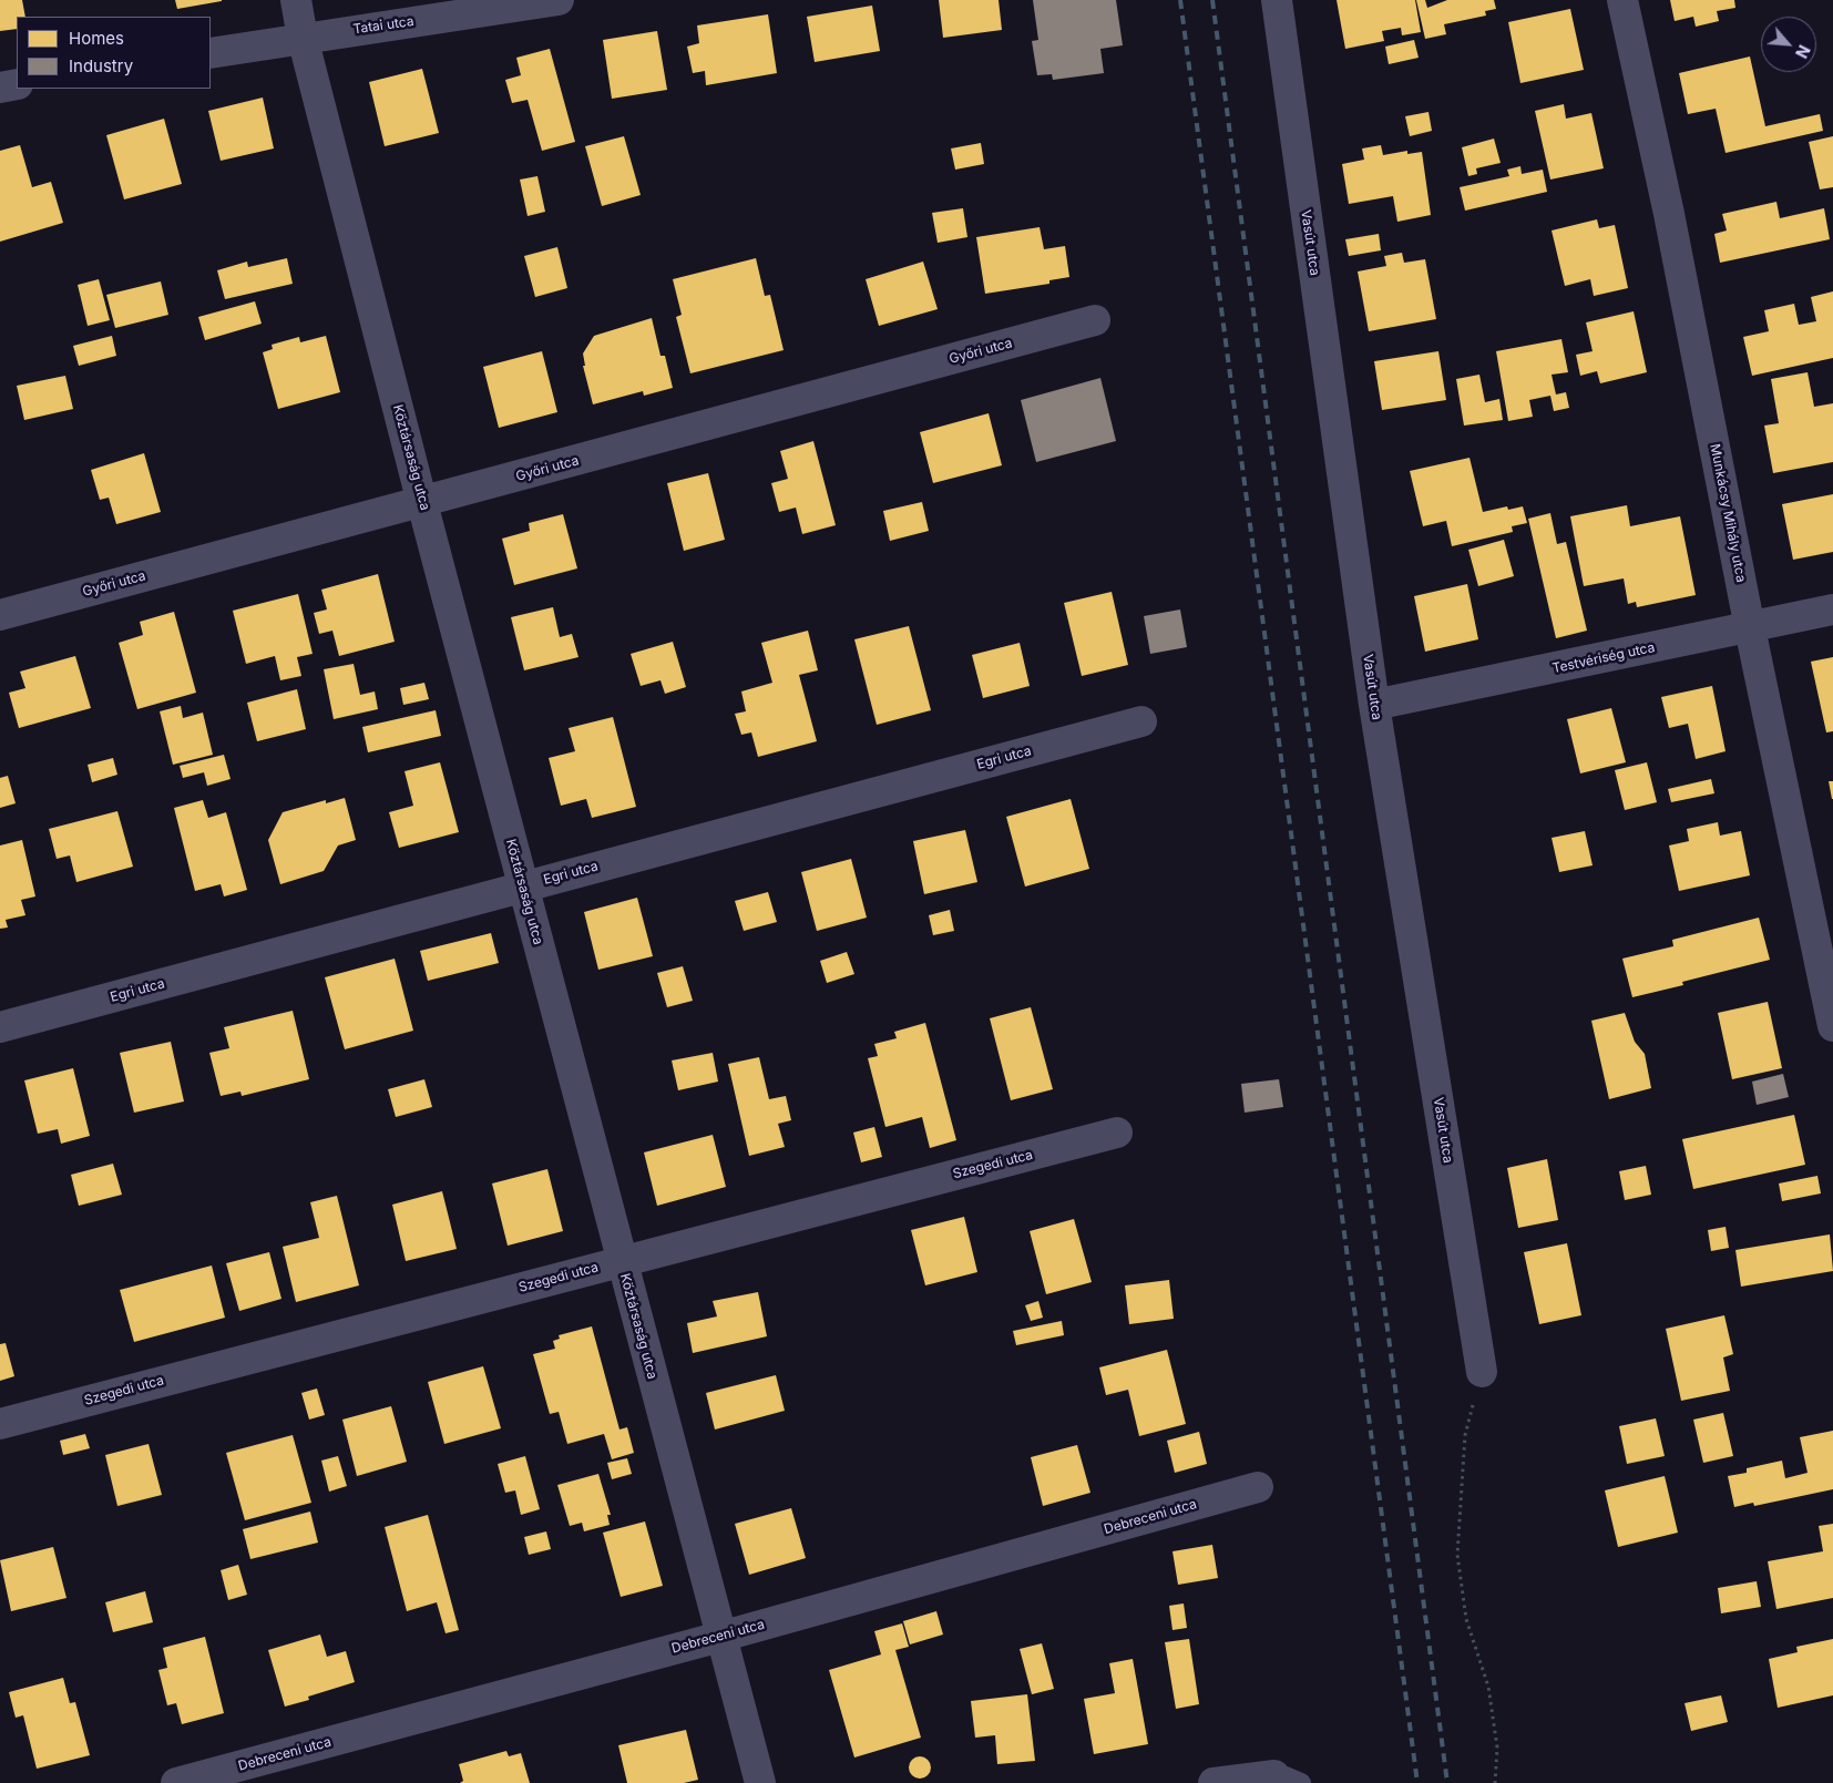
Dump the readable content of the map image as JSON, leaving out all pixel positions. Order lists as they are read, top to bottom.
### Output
{
  "streets": {
    "street": [
      "Tatai utca",
      "Vasút utca",
      "Győri utca",
      "Köztársaság utca",
      "Munkácsy Mihály utca",
      "Testvériség utca",
      "Egri utca",
      "Szegedi utca",
      "Debreceni utca"
    ]
  },
  "crossings": [
    ["Tatai utca", "Köztársaság utca"],
    ["Vasút utca", "Testvériség utca"],
    ["Győri utca", "Köztársaság utca"],
    ["Köztársaság utca", "Egri utca"],
    ["Köztársaság utca", "Szegedi utca"],
    ["Köztársaság utca", "Debreceni utca"],
    ["Munkácsy Mihály utca", "Testvériség utca"]
  ],
  "legend": ["Homes", "Industry"],
  "north": "bottom right"
}
